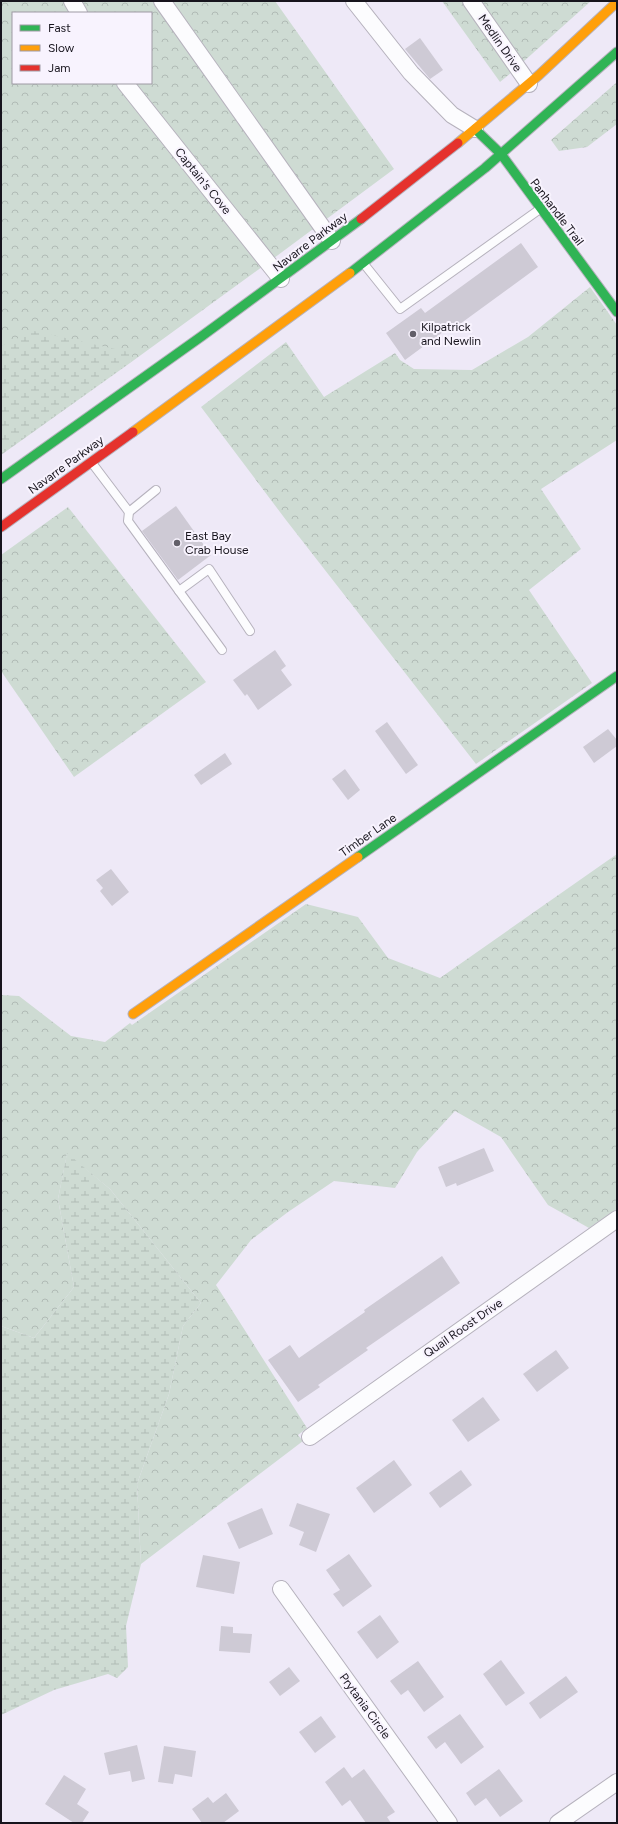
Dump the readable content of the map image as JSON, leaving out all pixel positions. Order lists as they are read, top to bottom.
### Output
{
  "streets": {
    "main road": ["Panhandle Trail", "Navarre Parkway", "Timber Lane"],
    "street": [
      "Medlin Drive",
      "Captain's Cove",
      "Quail Roost Drive",
      "Prytania Circle"
    ]
  },
  "crossings": [
    ["Medlin Drive", "Navarre Parkway"],
    ["Captain's Cove", "Navarre Parkway"],
    ["Panhandle Trail", "Navarre Parkway"]
  ],
  "places": ["Kilpatrick and Newlin", "East Bay Crab House"],
  "legend": ["Fast", "Slow", "Jam"]
}
